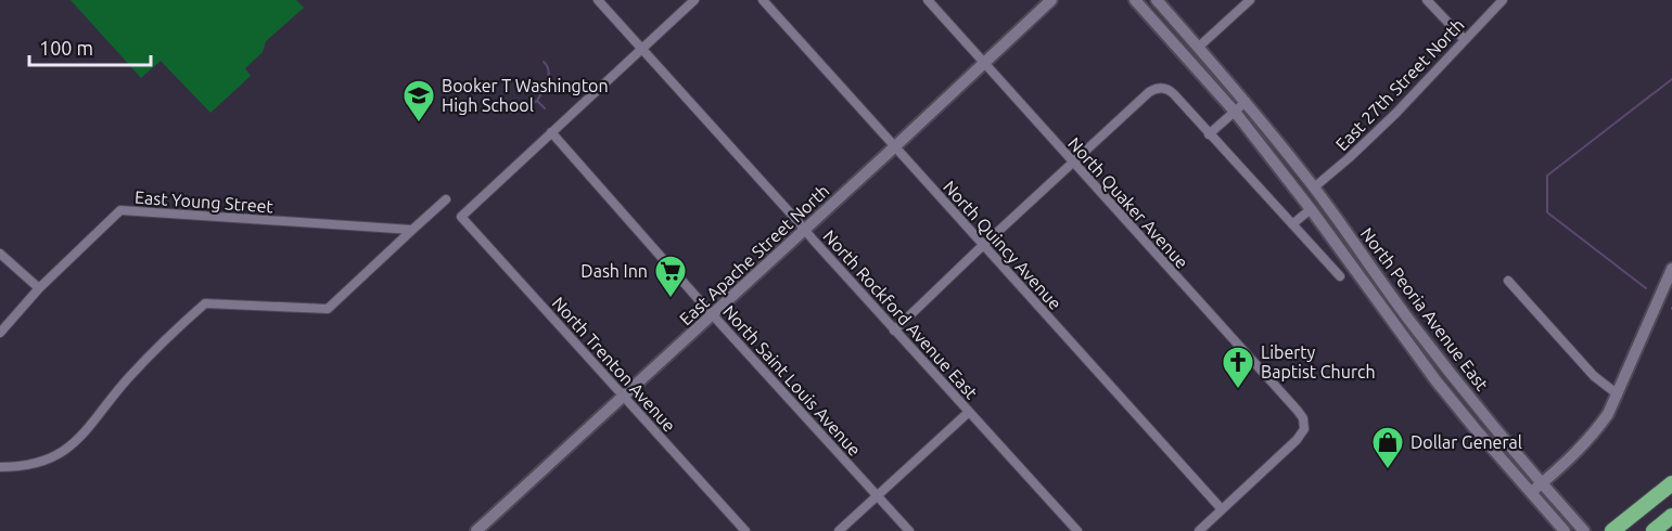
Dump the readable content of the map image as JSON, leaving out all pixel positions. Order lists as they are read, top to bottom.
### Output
{
  "streets": {
    "main road": ["East Apache Street North", "North Peoria Avenue East"],
    "street": [
      "East 27th Street North",
      "East Young Street",
      "North Quaker Avenue",
      "North Quincy Avenue",
      "North Rockford Avenue East",
      "North Trenton Avenue",
      "North Saint Louis Avenue"
    ]
  },
  "crossings": [
    ["East 27th Street North", "North Peoria Avenue East"],
    ["North Quaker Avenue", "North Quincy Avenue"],
    ["North Quaker Avenue", "East Apache Street North"],
    ["North Quincy Avenue", "East Apache Street North"],
    ["East Apache Street North", "North Rockford Avenue East"],
    ["East Apache Street North", "North Trenton Avenue"],
    ["East Apache Street North", "North Saint Louis Avenue"],
    ["North Trenton Avenue", "North Saint Louis Avenue"]
  ],
  "places": {
    "school or university": ["Booker T Washington High School"],
    "supermarket": ["Dash Inn"],
    "church": ["Liberty Baptist Church"],
    "shop": ["Dollar General"]
  },
  "scale_bar": "100 m"
}
